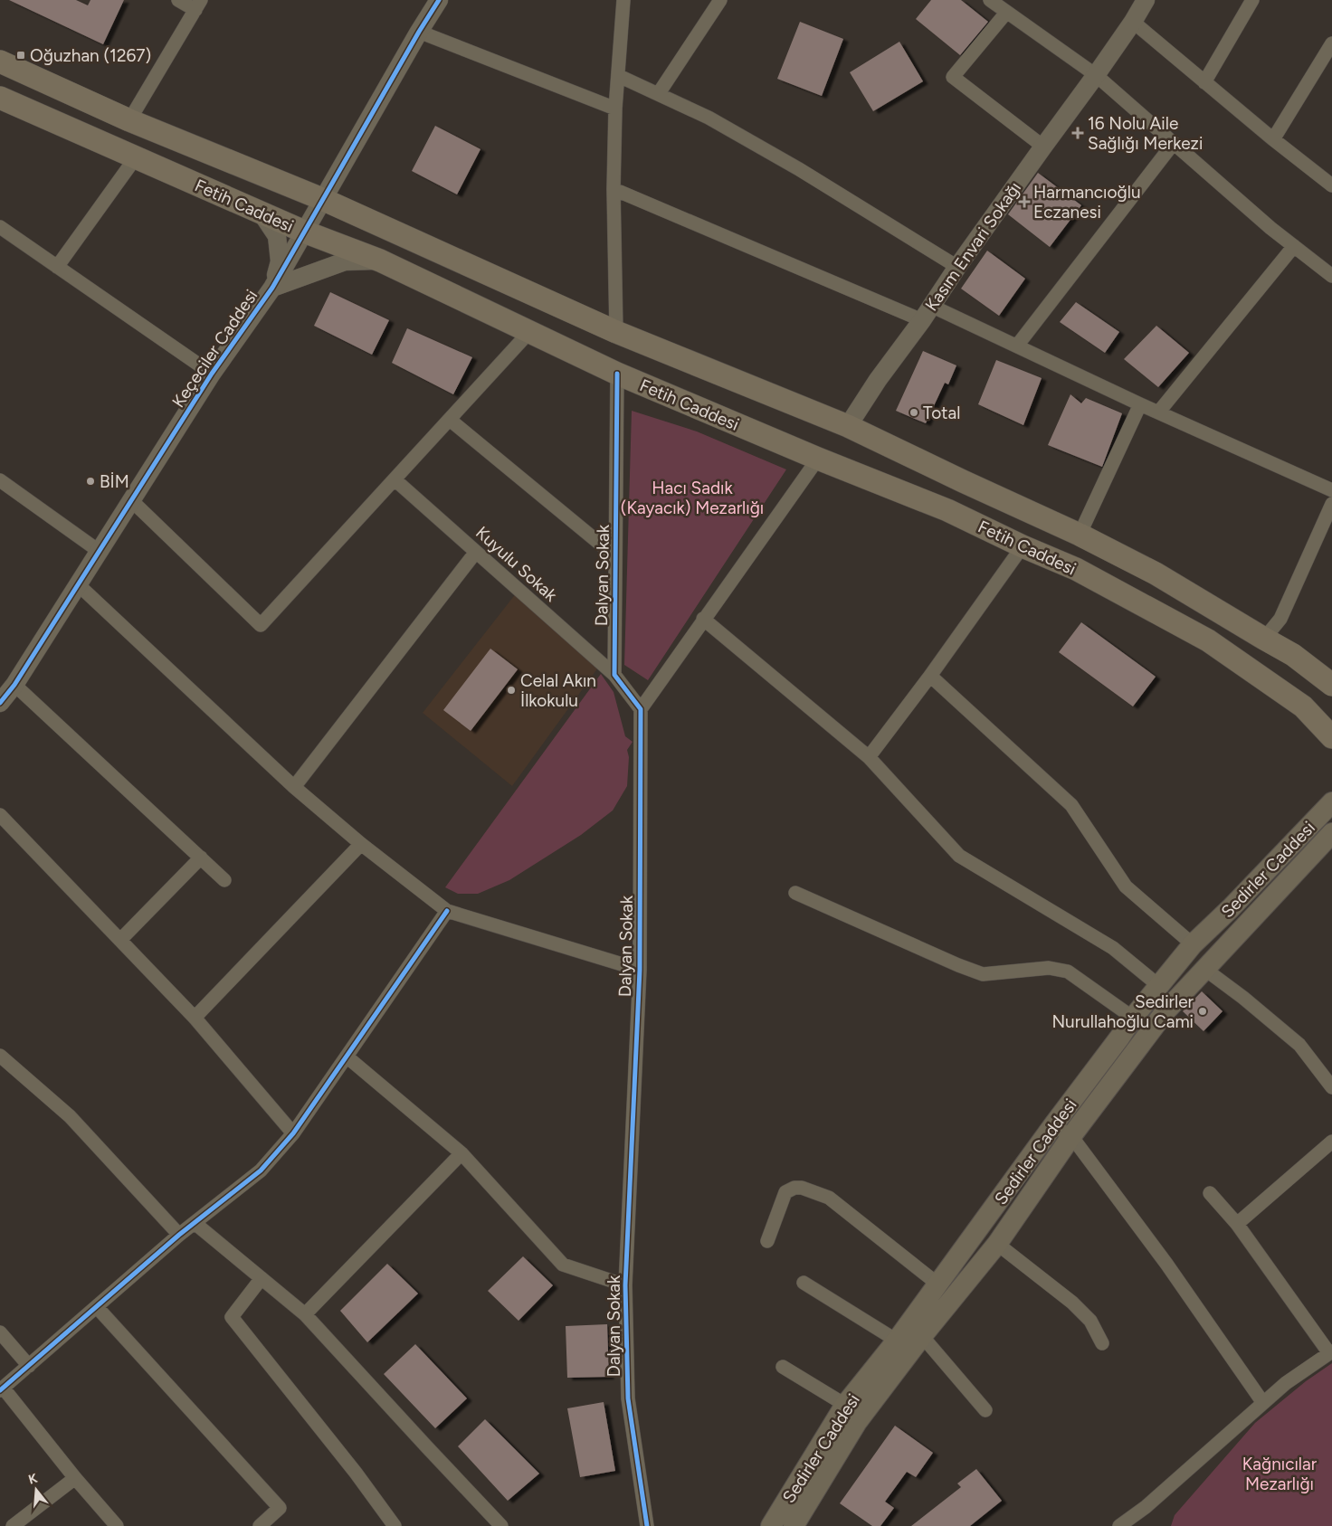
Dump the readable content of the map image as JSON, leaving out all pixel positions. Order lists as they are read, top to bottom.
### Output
{
  "streets": {
    "main road": ["Fetih Caddesi", "Sedirler Caddesi"],
    "street": [
      "Kasım Envari Sokağı",
      "Keçeciler Caddesi",
      "Kuyulu Sokak",
      "Dalyan Sokak"
    ]
  },
  "crossings": [
    ["Fetih Caddesi", "Kasım Envari Sokağı"],
    ["Fetih Caddesi", "Keçeciler Caddesi"],
    ["Fetih Caddesi", "Dalyan Sokak"],
    ["Kuyulu Sokak", "Dalyan Sokak"]
  ],
  "parks": ["Hacı Sadık (Kayacık) Mezarlığı", "Kağnıcılar Mezarlığı"],
  "places": {
    "transit": ["Oğuzhan (1267)"],
    "health": ["16 Nolu Aile Sağlığı Merkezi", "Harmancıoğlu Eczanesi"],
    "other": [
      "Total",
      "BİM",
      "Celal Akın İlkokulu",
      "Sedirler Nurullahoğlu Cami"
    ]
  },
  "north": "top"
}
